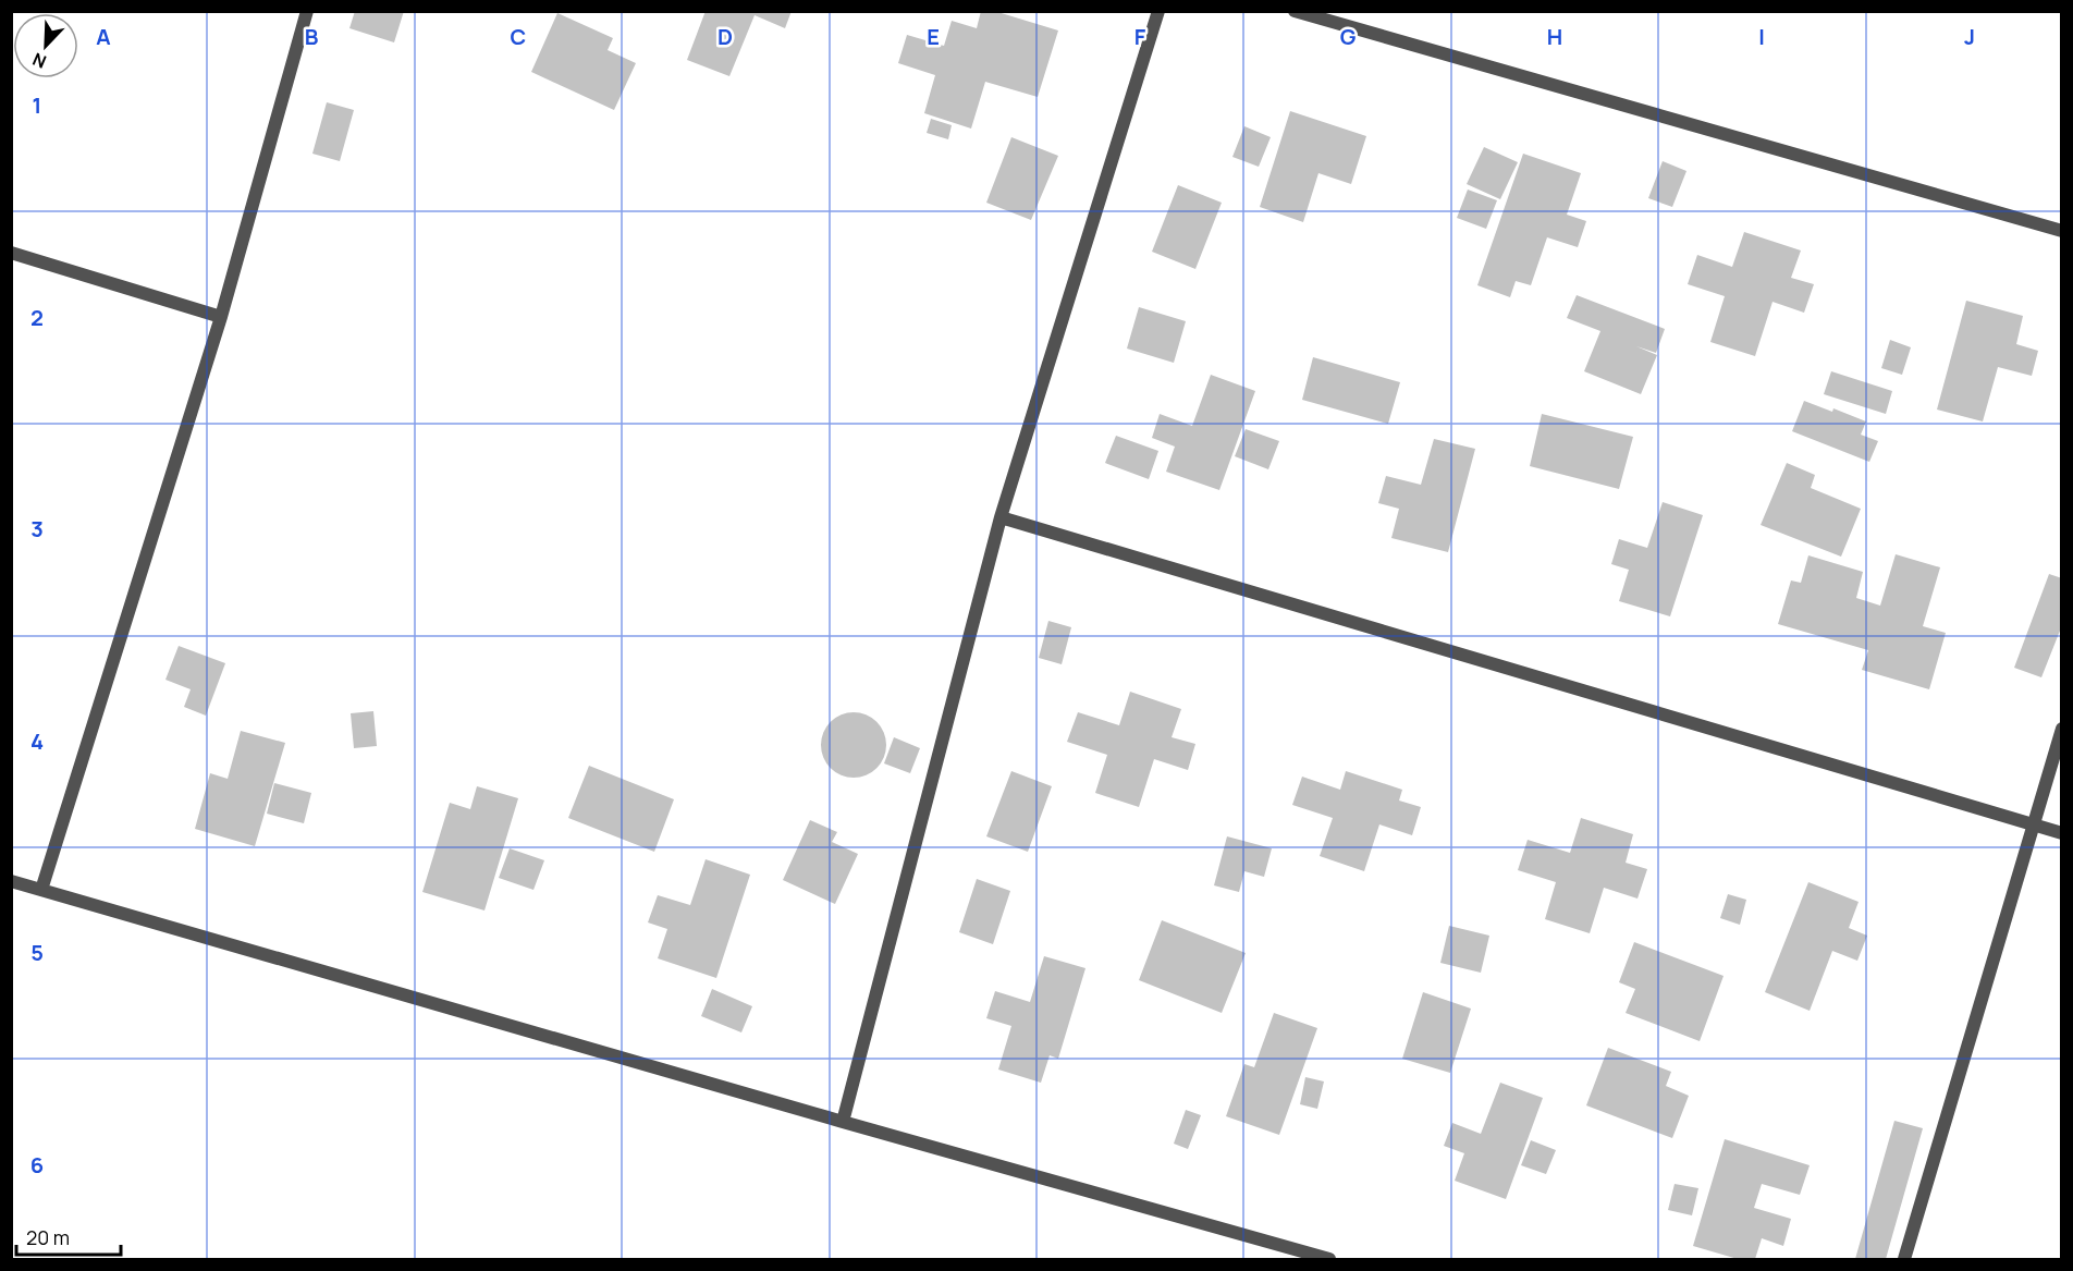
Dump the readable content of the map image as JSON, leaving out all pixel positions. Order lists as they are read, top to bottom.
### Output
{
  "scale_bar": "20 m",
  "north": "bottom left",
  "grid": {
    "columns": [
      "A",
      "B",
      "C",
      "D",
      "E",
      "F",
      "G",
      "H",
      "I",
      "J"
    ],
    "rows": [
      "1",
      "2",
      "3",
      "4",
      "5",
      "6"
    ]
  }
}
